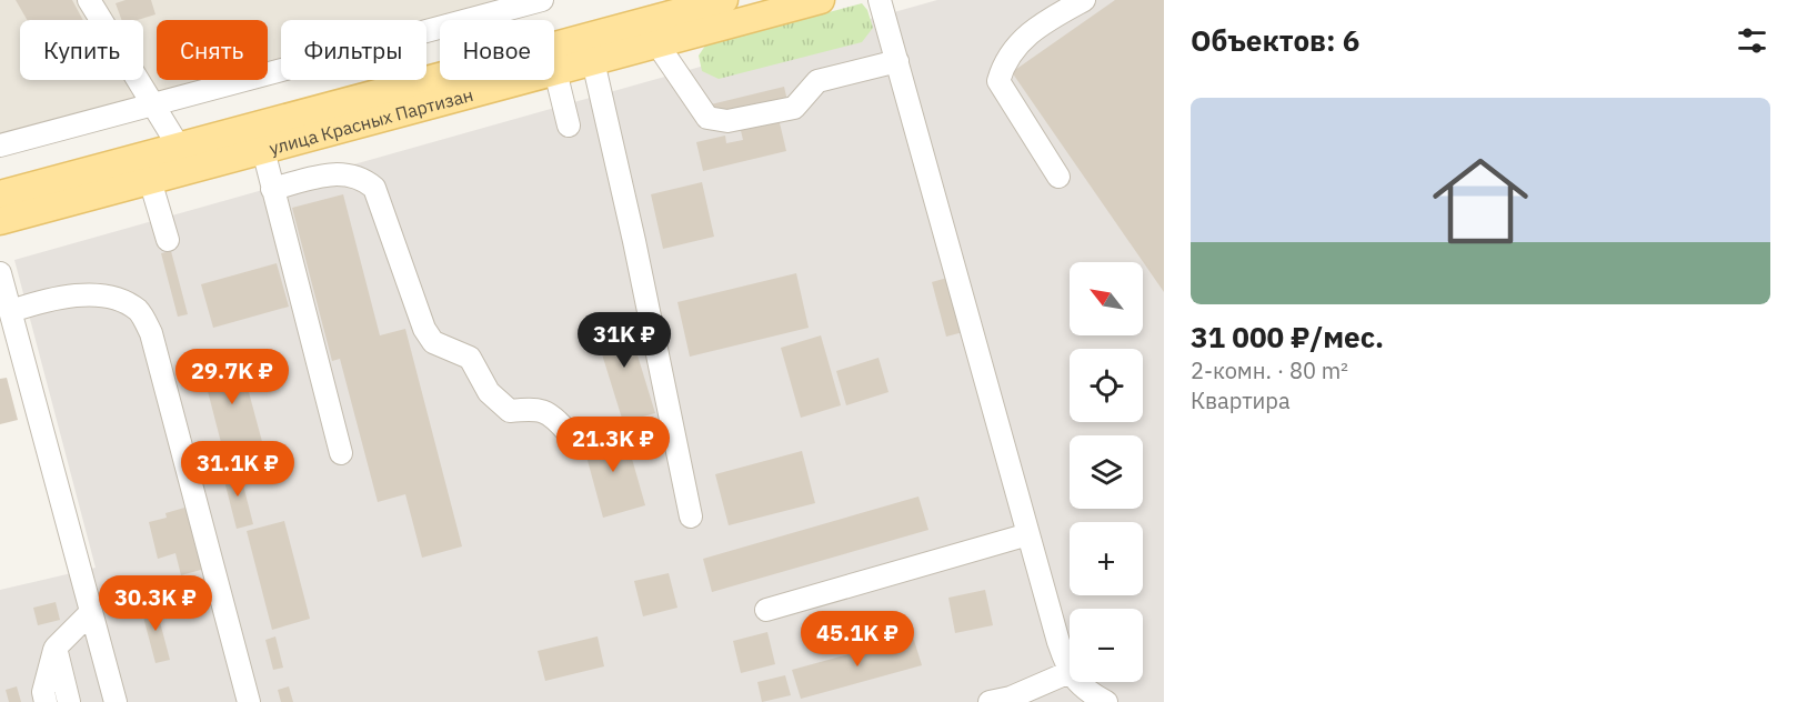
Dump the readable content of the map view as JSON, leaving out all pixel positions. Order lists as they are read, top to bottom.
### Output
{
  "streets": {
    "main road": ["улица Красных Партизан"]
  },
  "north": "top left",
  "page": {
    "heading": "Объектов: 6",
    "chip": [
      "Купить",
      "Снять",
      "Фильтры",
      "Новое"
    ],
    "list": [
      {
        "name": "31 000 ₽/мес.",
        "note": "2-комн. · 80 m² · Квартира"
      }
    ],
    "map_buttons": ["+", "−"],
    "price": [
      "31K ₽",
      "29.7K ₽",
      "21.3K ₽",
      "31.1K ₽",
      "30.3K ₽",
      "45.1K ₽"
    ]
  }
}
